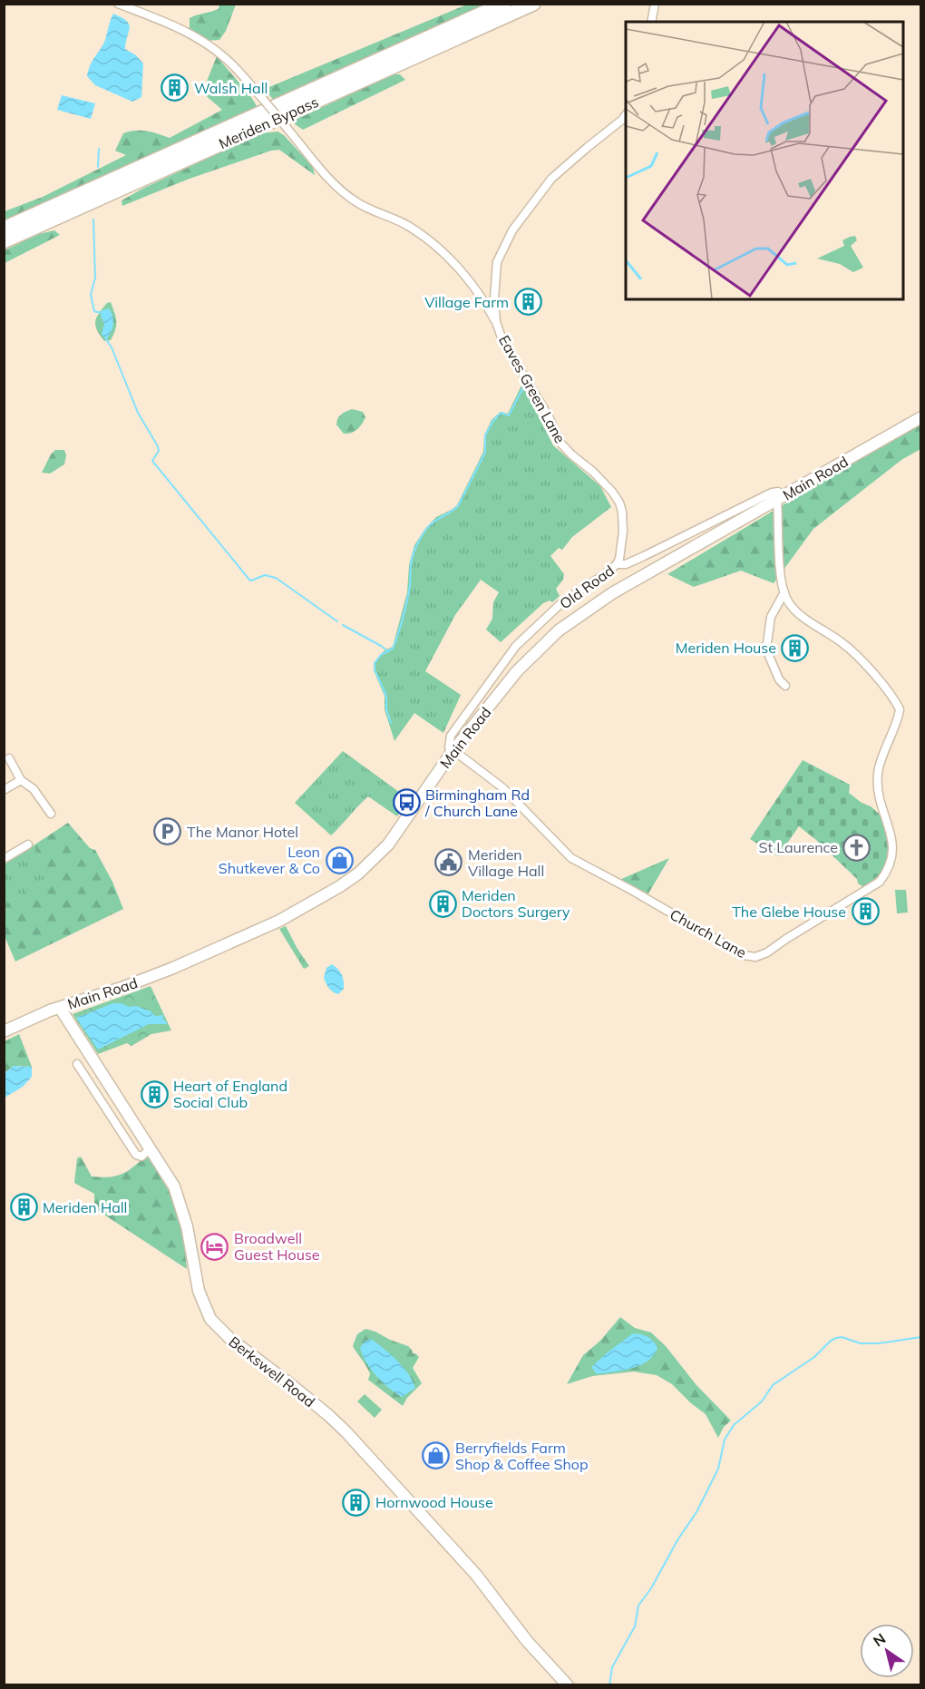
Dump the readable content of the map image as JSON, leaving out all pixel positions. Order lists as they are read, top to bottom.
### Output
{
  "streets": {
    "highway": ["Meriden Bypass"],
    "main road": ["Main Road", "Berkswell Road"],
    "street": ["Eaves Green Lane", "Old Road", "Church Lane"]
  },
  "crossings": [
    ["Eaves Green Lane", "Old Road"],
    ["Main Road", "Old Road"],
    ["Main Road", "Church Lane"],
    ["Main Road", "Berkswell Road"],
    ["Old Road", "Church Lane"]
  ],
  "places": {
    "building": [
      "Walsh Hall",
      "Village Farm",
      "Meriden House",
      "Meriden Doctors Surgery",
      "The Glebe House",
      "Heart of England Social Club",
      "Meriden Hall",
      "Hornwood House"
    ],
    "bus stop": ["Birmingham Rd / Church Lane"],
    "parking": ["The Manor Hotel"],
    "church": ["St Laurence"],
    "shop": ["Leon Shutkever & Co", "Berryfields Farm Shop & Coffee Shop"],
    "public building": ["Meriden Village Hall"],
    "hotel": ["Broadwell Guest House"]
  },
  "north": "top left"
}
